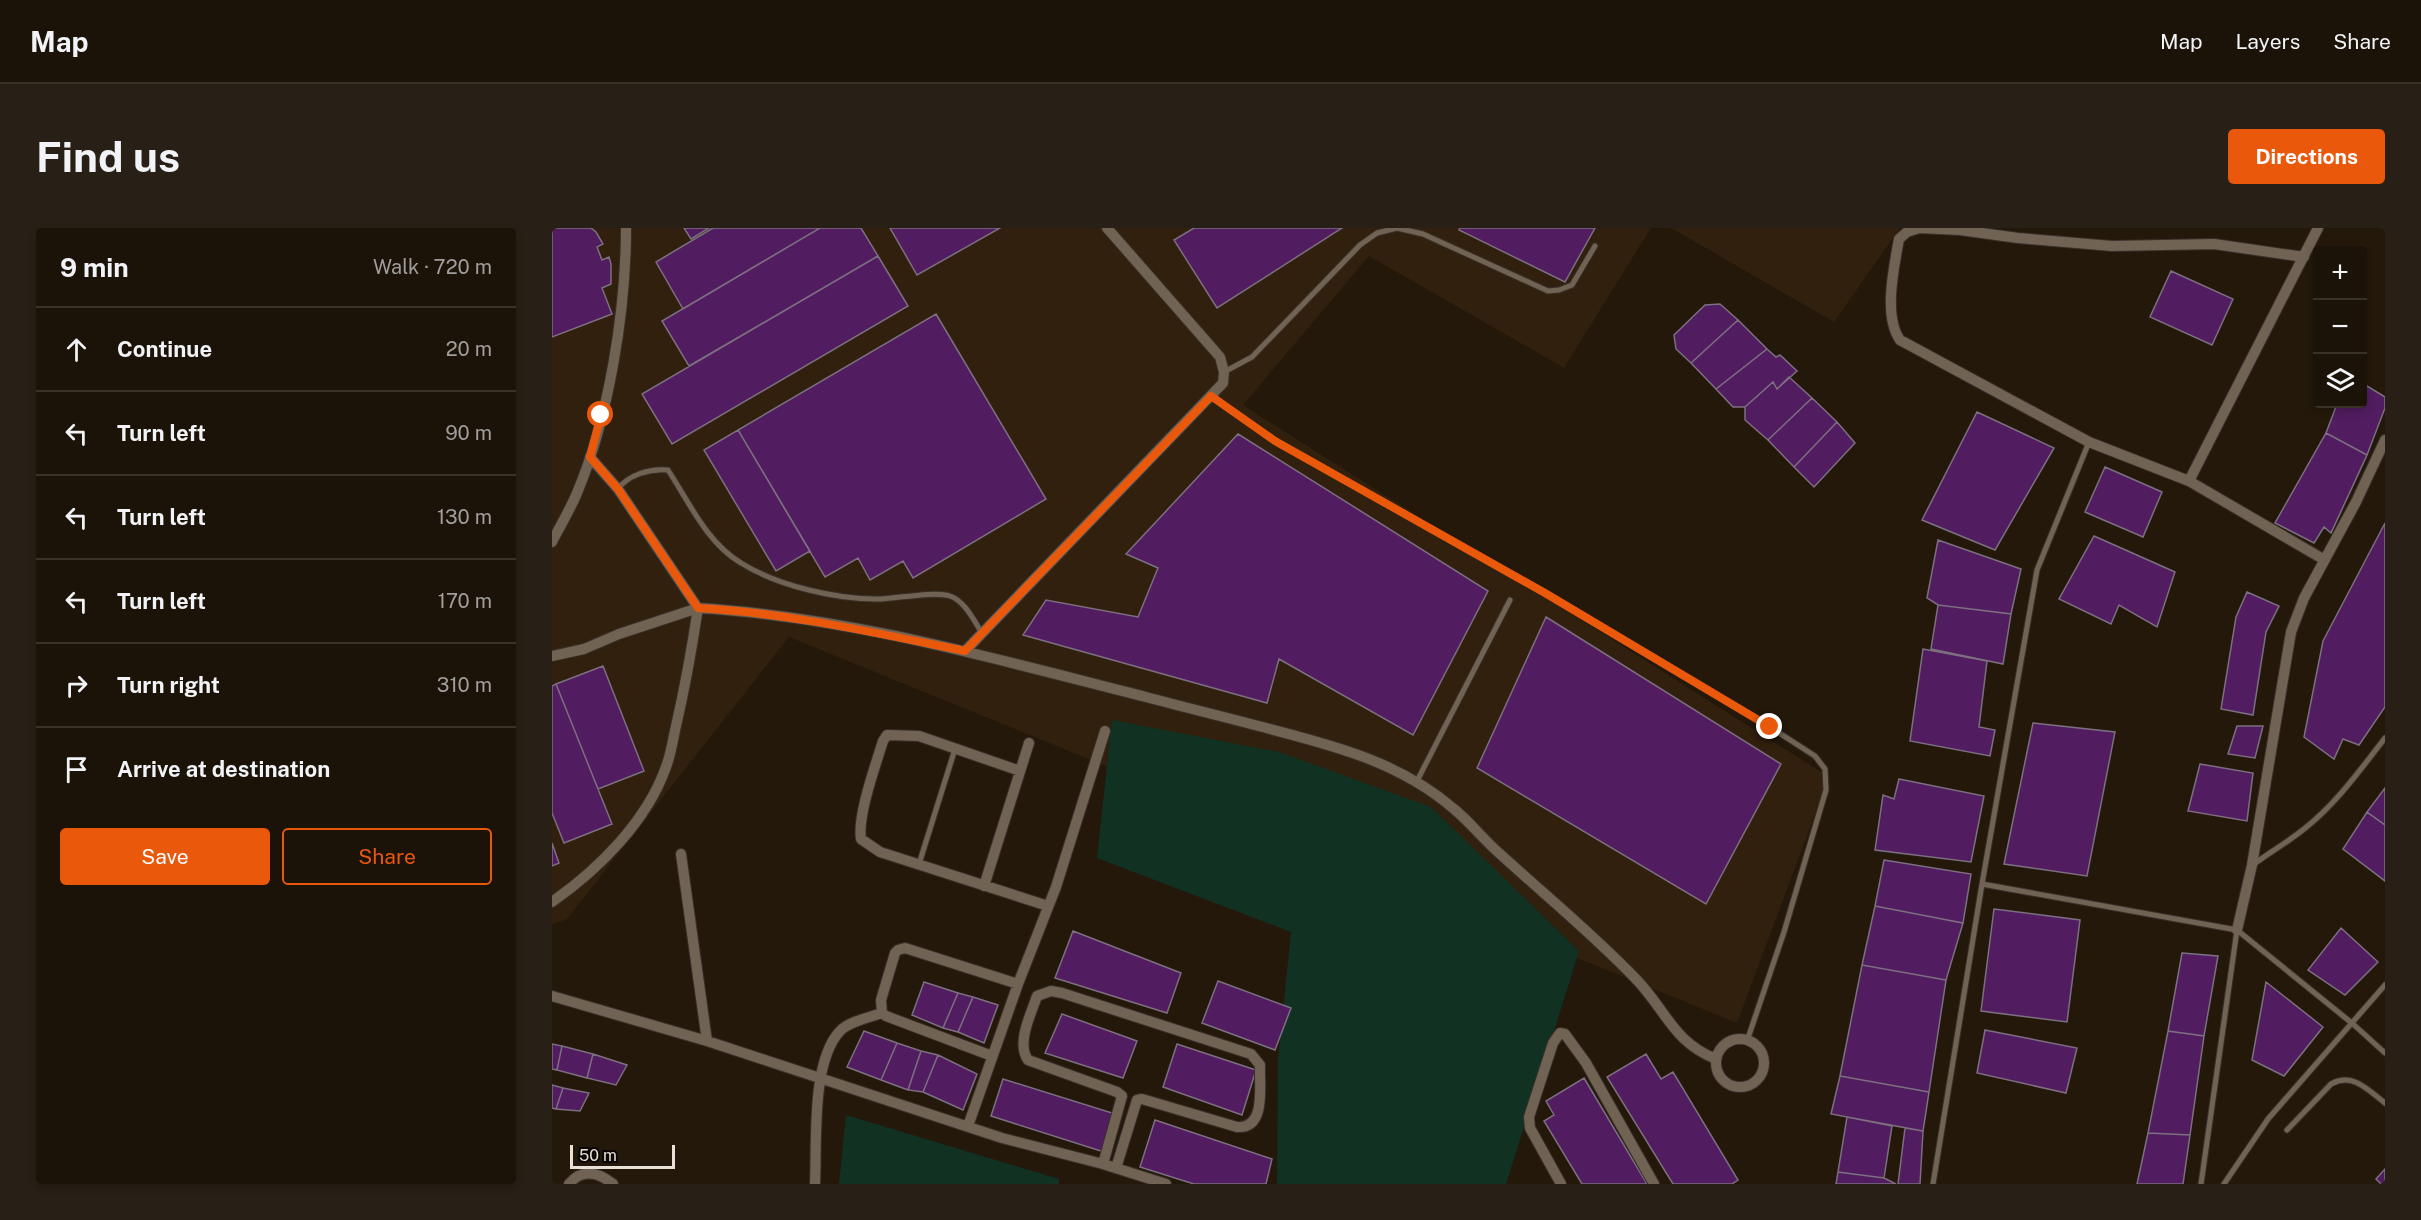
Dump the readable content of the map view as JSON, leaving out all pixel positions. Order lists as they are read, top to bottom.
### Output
{
  "scale_bar": "50 m",
  "page": {
    "header": "Map",
    "nav": ["Map", "Layers", "Share"],
    "buttons": [
      "Directions",
      ["Save", "Share"]
    ],
    "title": "Find us",
    "heading": ["9 min", "Walk · 720 m"],
    "map_buttons": ["+", "−"],
    "list": [
      ["Continue", "20 m"],
      ["Turn left", "90 m"],
      ["Turn left", "130 m"],
      ["Turn left", "170 m"],
      ["Turn right", "310 m"],
      "Arrive at destination"
    ],
    "scale": "50 m"
  }
}
